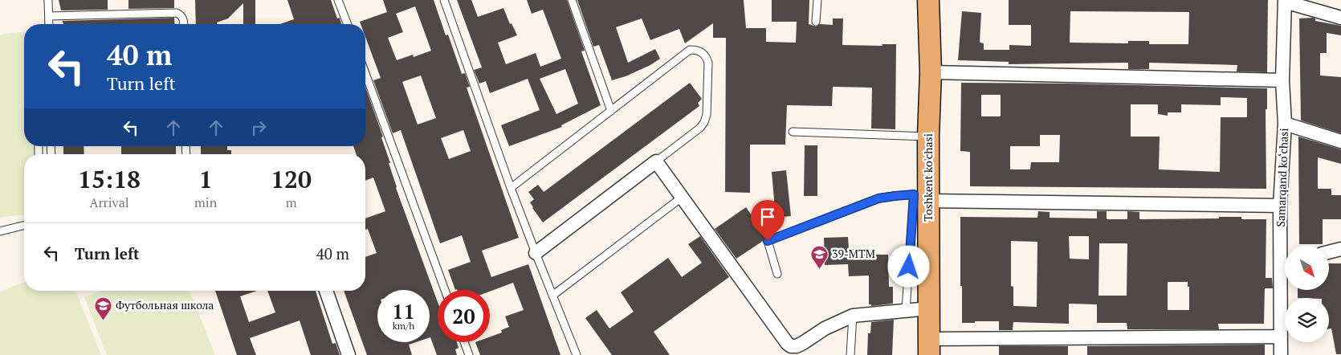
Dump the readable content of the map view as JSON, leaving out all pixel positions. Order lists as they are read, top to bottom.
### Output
{
  "streets": {
    "main road": ["Toshkent ko'chasi"],
    "street": ["Samarqand ko‘chasi"]
  },
  "places": {
    "school or university": ["39-MTM", "Футбольная школа"]
  },
  "north": "bottom right",
  "page": {
    "turn": ["40 m", "Turn left"],
    "eta": [
      "15:18",
      "Arrival",
      "1",
      "min",
      "120",
      "m"
    ],
    "list": [
      {
        "name": "Turn left",
        "value": "40 m"
      }
    ],
    "speed": "11 km/h",
    "limit": "20"
  }
}
